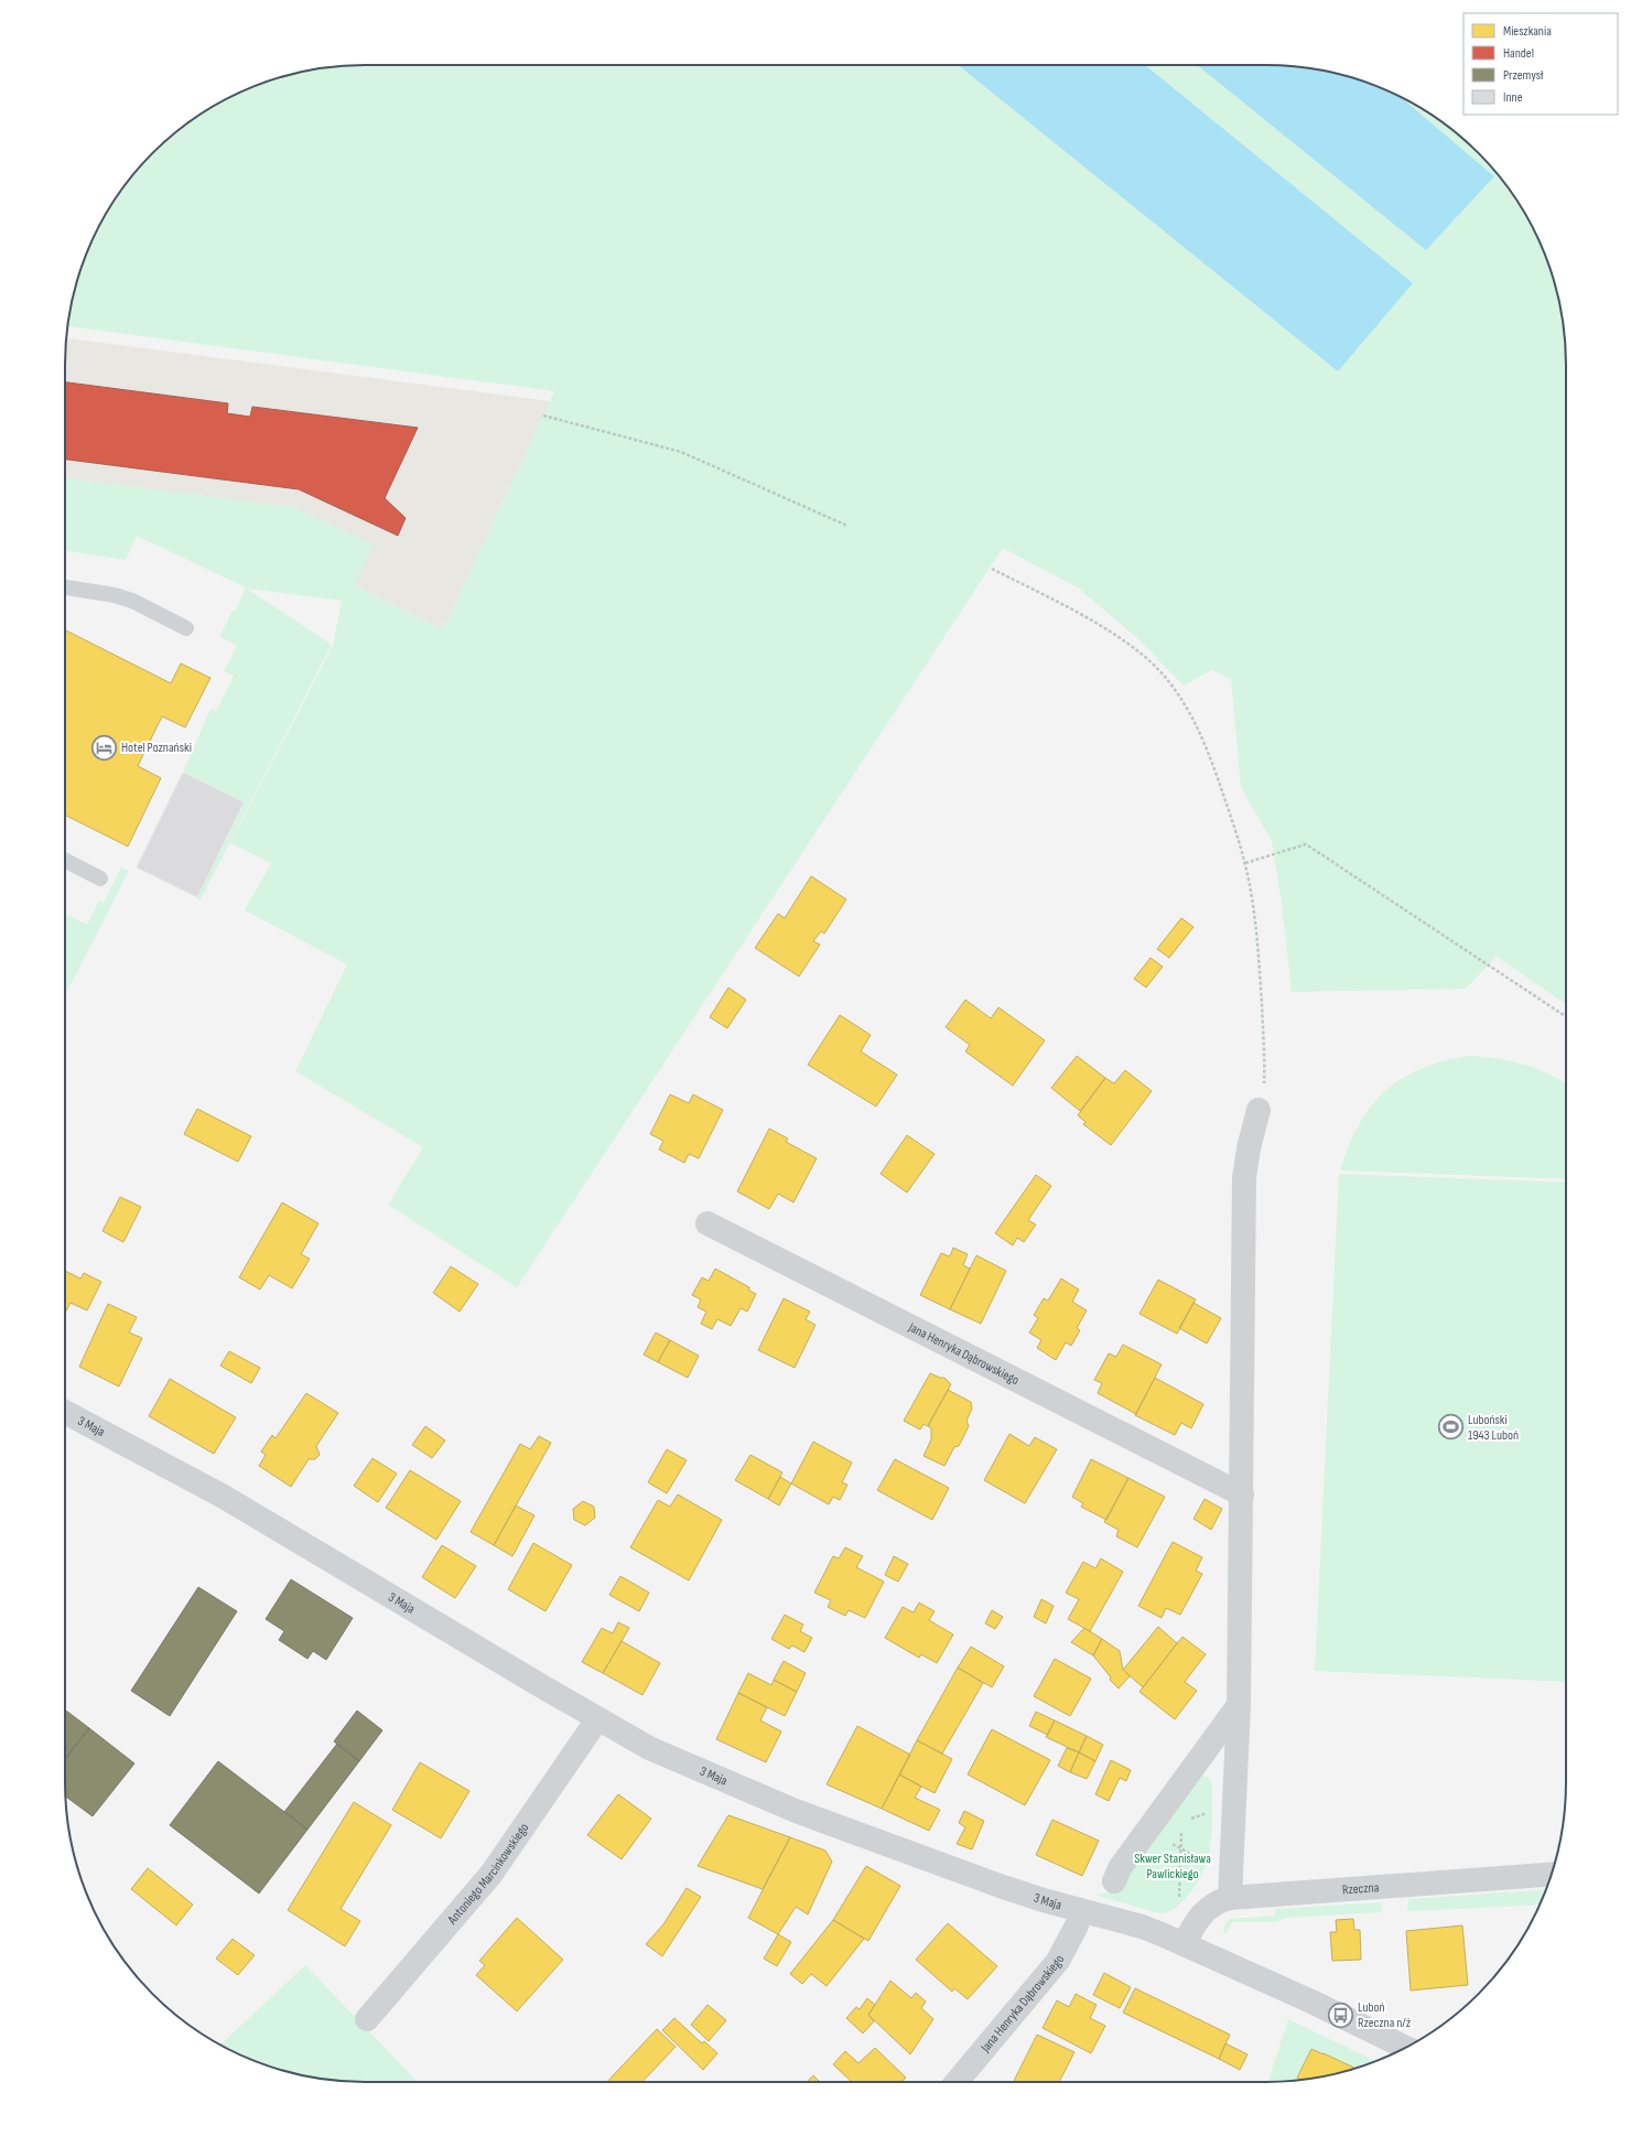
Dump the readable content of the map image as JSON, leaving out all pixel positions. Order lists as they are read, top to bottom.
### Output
{
  "streets": {
    "street": [
      "Jana Henryka Dąbrowskiego",
      "3 Maja",
      "Antoniego Marcinkowskiego",
      "Rzeczna"
    ]
  },
  "crossings": [
    ["Jana Henryka Dąbrowskiego", "3 Maja"],
    ["3 Maja", "Antoniego Marcinkowskiego"],
    ["3 Maja", "Rzeczna"]
  ],
  "parks": ["Skwer Stanisława Pawlickiego"],
  "places": {
    "hotel": ["Hotel Poznański"],
    "sports": ["Luboński 1943 Luboń"],
    "bus stop": ["Luboń Rzeczna n/ż"]
  },
  "legend": [
    "Mieszkania",
    "Handel",
    "Przemysł",
    "Inne"
  ]
}
